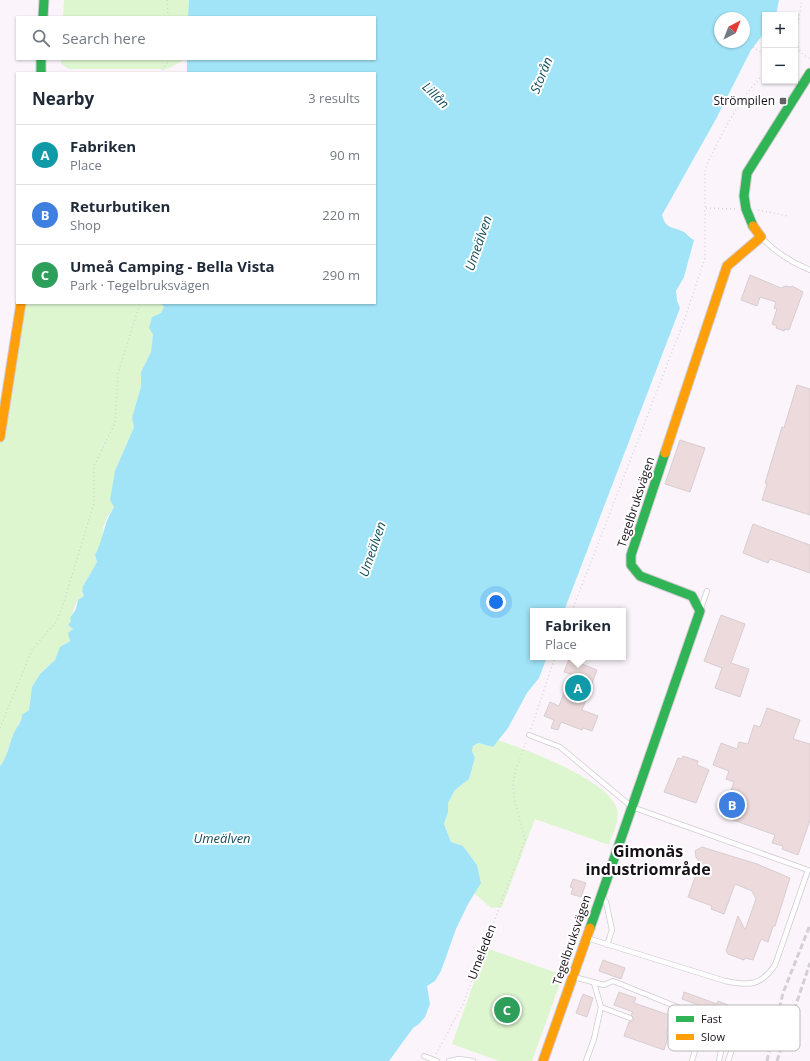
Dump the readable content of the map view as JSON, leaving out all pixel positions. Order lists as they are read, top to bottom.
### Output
{
  "streets": {
    "main road": ["Tegelbruksvägen"],
    "path": ["Umeleden"]
  },
  "districts": ["Gimonäs industriområde"],
  "water": ["Storån", "Lillån", "Umeälven"],
  "places": {
    "transit": ["Strömpilen"]
  },
  "legend": ["Fast", "Slow"],
  "north": "top right",
  "page": {
    "map_buttons": ["+", "−"],
    "search": "Search here",
    "heading": ["Nearby", "3 results"],
    "list": [
      {
        "mark": "A",
        "name": "Fabriken",
        "note": "Place",
        "value": "90 m"
      },
      {
        "mark": "B",
        "name": "Returbutiken",
        "note": "Shop",
        "value": "220 m"
      },
      {
        "mark": "C",
        "name": "Umeå Camping - Bella Vista",
        "note": "Park · Tegelbruksvägen",
        "value": "290 m"
      }
    ],
    "popup": ["Fabriken", "Place"],
    "pins": ["A", "B", "C"]
  }
}
